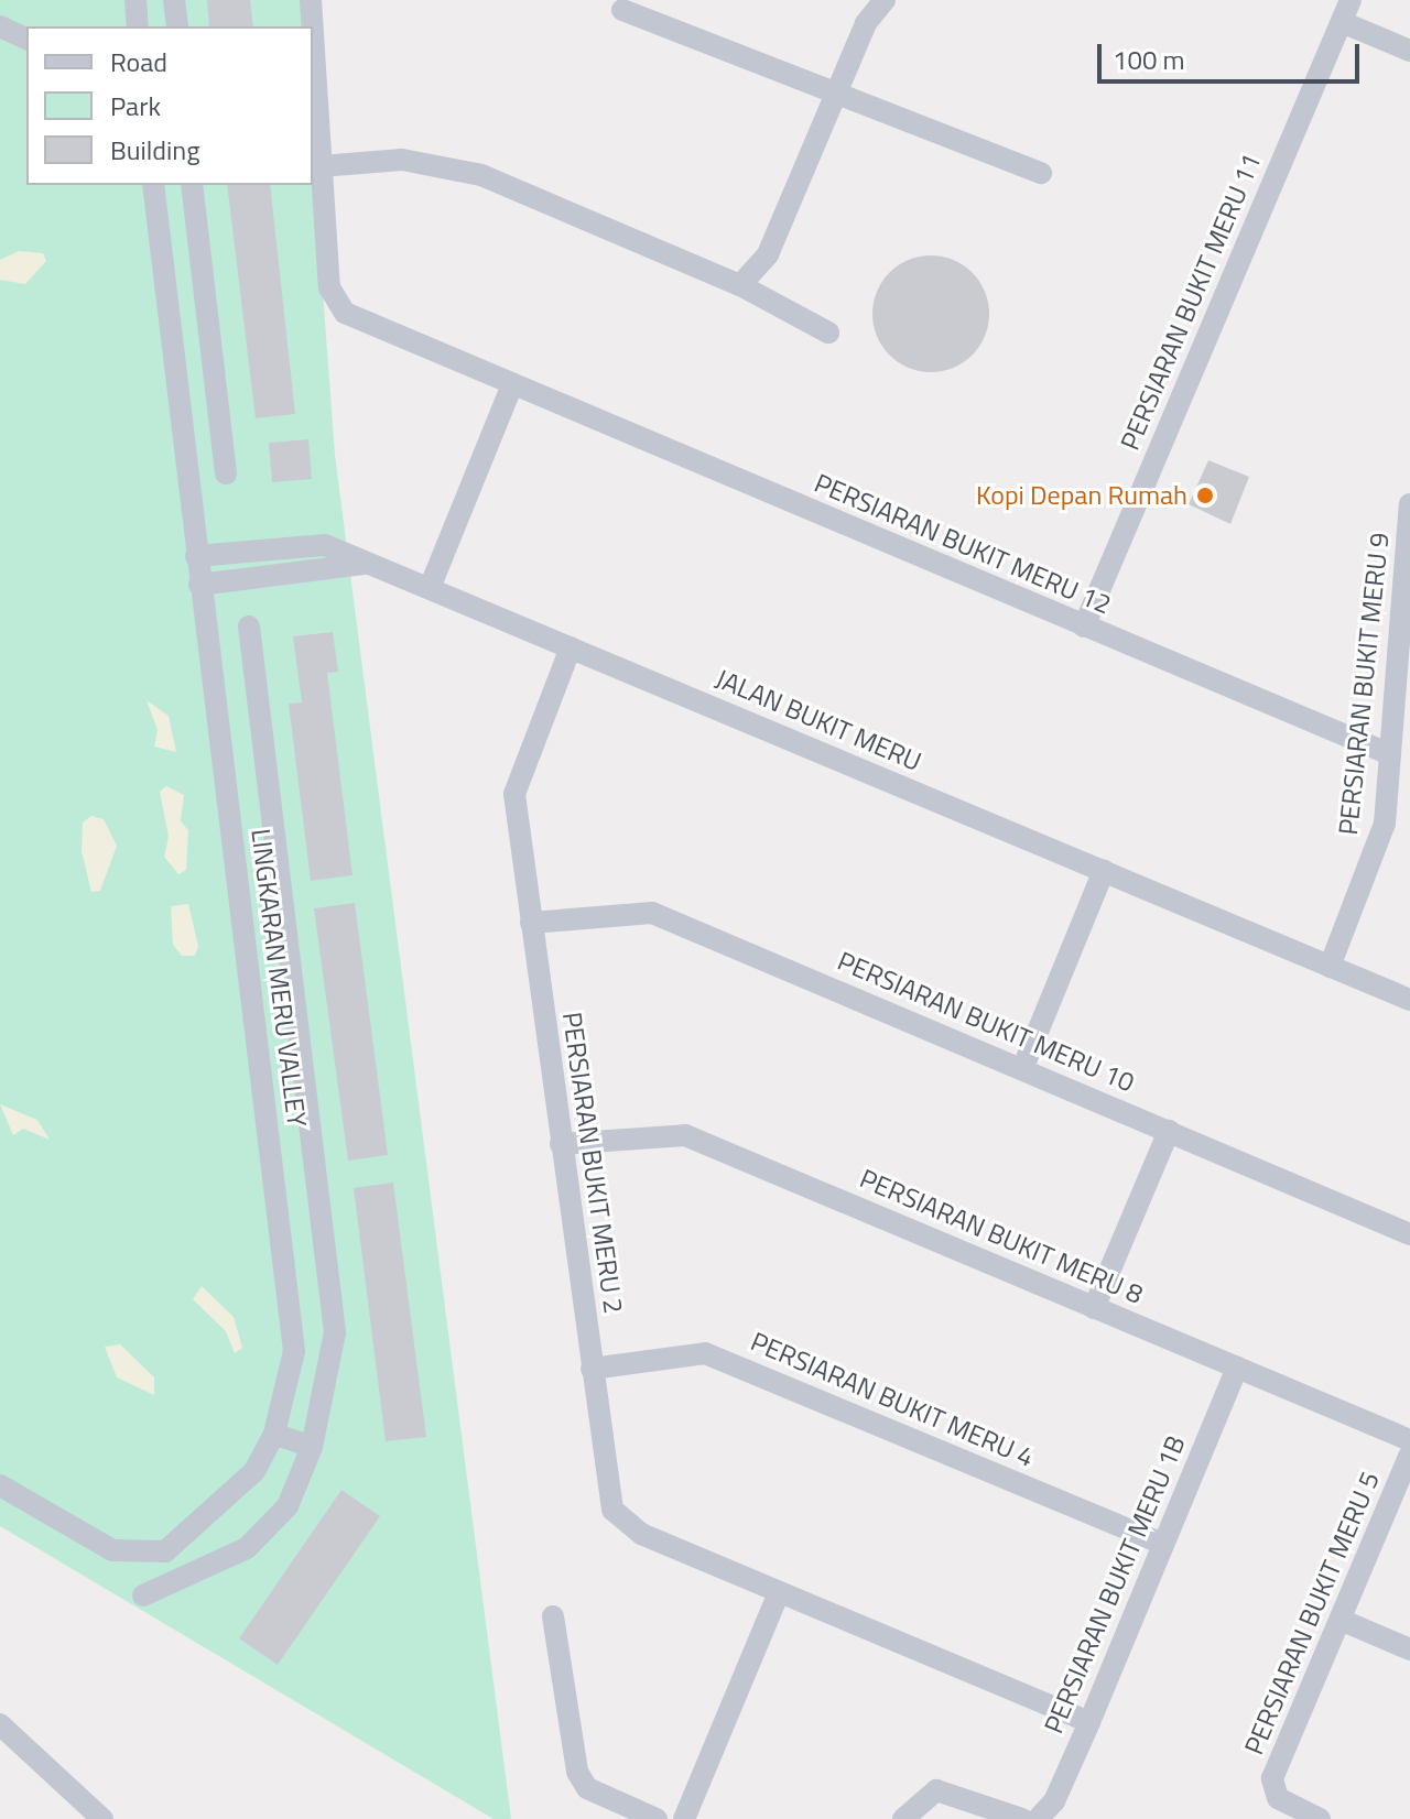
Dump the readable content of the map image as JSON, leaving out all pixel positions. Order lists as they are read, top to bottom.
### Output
{
  "streets": {
    "street": [
      "PERSIARAN BUKIT MERU 11",
      "PERSIARAN BUKIT MERU 12",
      "PERSIARAN BUKIT MERU 9",
      "JALAN BUKIT MERU",
      "LINGKARAN MERU VALLEY",
      "PERSIARAN BUKIT MERU 10",
      "PERSIARAN BUKIT MERU 2",
      "PERSIARAN BUKIT MERU 8",
      "PERSIARAN BUKIT MERU 4",
      "PERSIARAN BUKIT MERU 1B",
      "PERSIARAN BUKIT MERU 5"
    ]
  },
  "crossings": [
    ["PERSIARAN BUKIT MERU 11", "PERSIARAN BUKIT MERU 12"],
    ["PERSIARAN BUKIT MERU 12", "PERSIARAN BUKIT MERU 9"],
    ["PERSIARAN BUKIT MERU 9", "JALAN BUKIT MERU"],
    ["JALAN BUKIT MERU", "LINGKARAN MERU VALLEY"],
    ["JALAN BUKIT MERU", "PERSIARAN BUKIT MERU 2"],
    ["PERSIARAN BUKIT MERU 10", "PERSIARAN BUKIT MERU 2"],
    ["PERSIARAN BUKIT MERU 2", "PERSIARAN BUKIT MERU 8"],
    ["PERSIARAN BUKIT MERU 2", "PERSIARAN BUKIT MERU 4"],
    ["PERSIARAN BUKIT MERU 2", "PERSIARAN BUKIT MERU 1B"],
    ["PERSIARAN BUKIT MERU 8", "PERSIARAN BUKIT MERU 1B"],
    ["PERSIARAN BUKIT MERU 4", "PERSIARAN BUKIT MERU 1B"]
  ],
  "places": ["Kopi Depan Rumah"],
  "legend": ["Road", "Park", "Building"],
  "scale_bar": "100 m"
}
